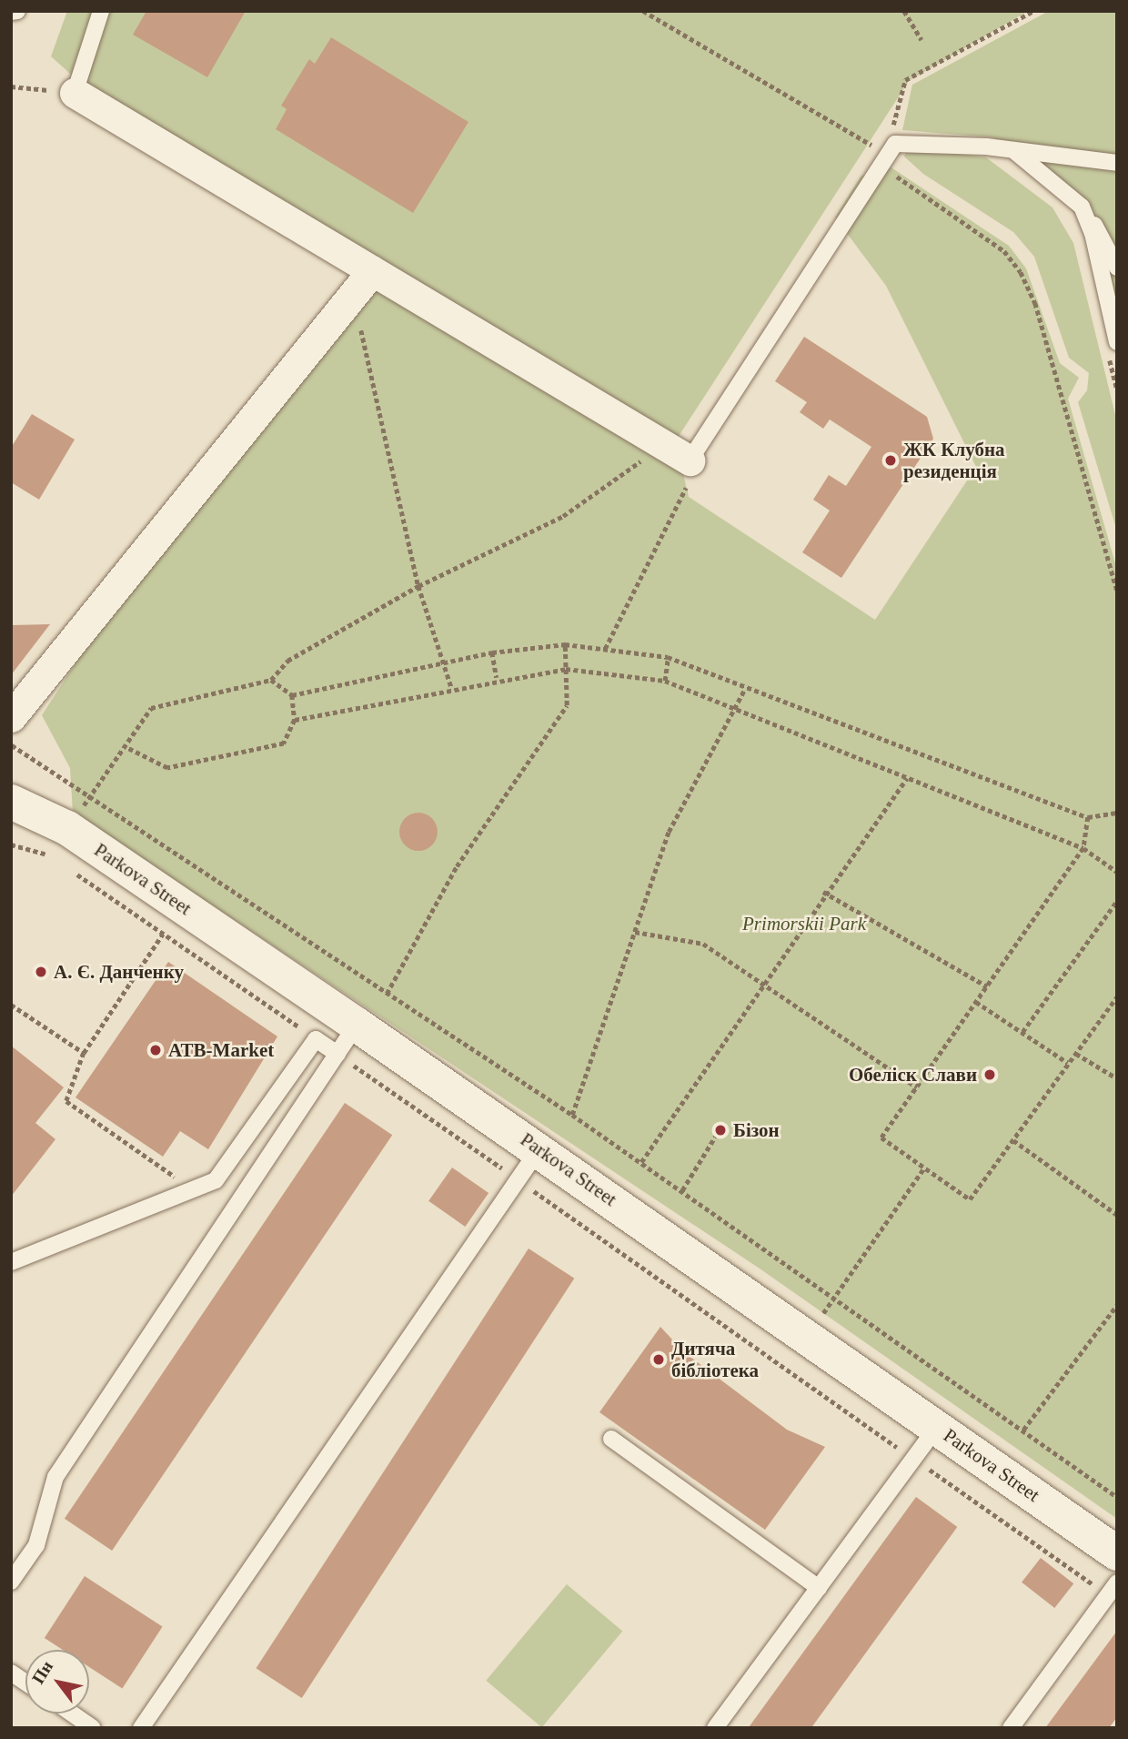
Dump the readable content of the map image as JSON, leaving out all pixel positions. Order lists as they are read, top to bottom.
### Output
{
  "streets": {
    "street": ["Parkova Street"]
  },
  "parks": ["Primorskii Park"],
  "places": [
    "ЖК Клубна резиденція",
    "А. Є. Данченку",
    "ATB-Market",
    "Обеліск Cлави",
    "Бізон",
    "Дитяча бібліотека"
  ],
  "north": "top left"
}
